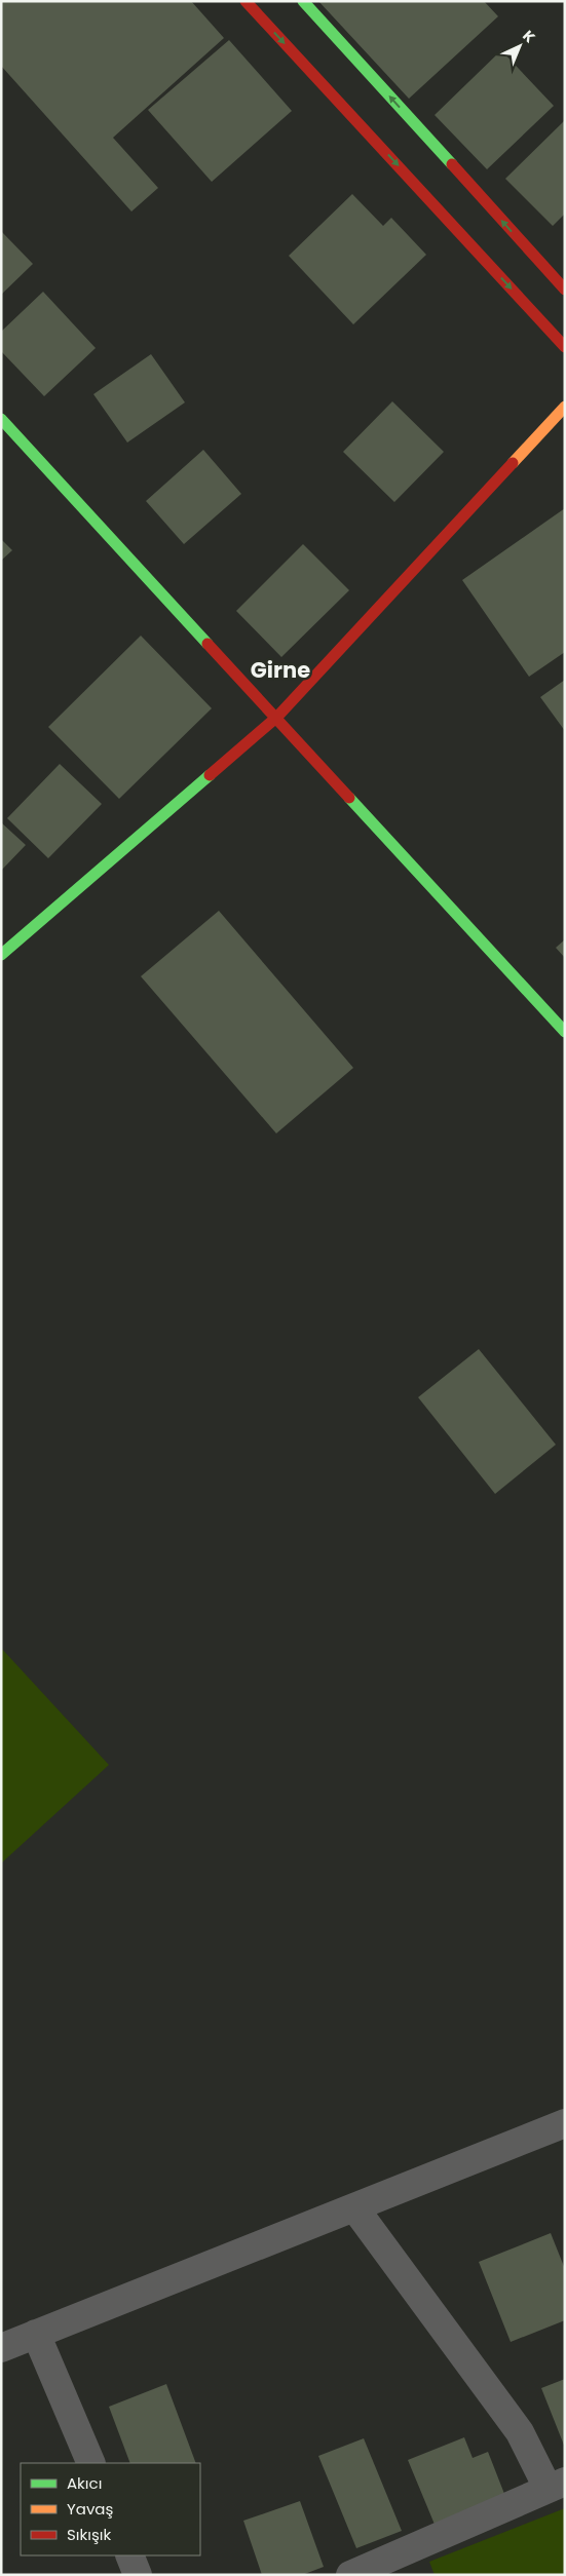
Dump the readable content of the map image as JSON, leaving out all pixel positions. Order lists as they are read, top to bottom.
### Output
{
  "districts": ["Girne"],
  "legend": ["Akıcı", "Yavaş", "Sıkışık"],
  "north": "top right"
}
